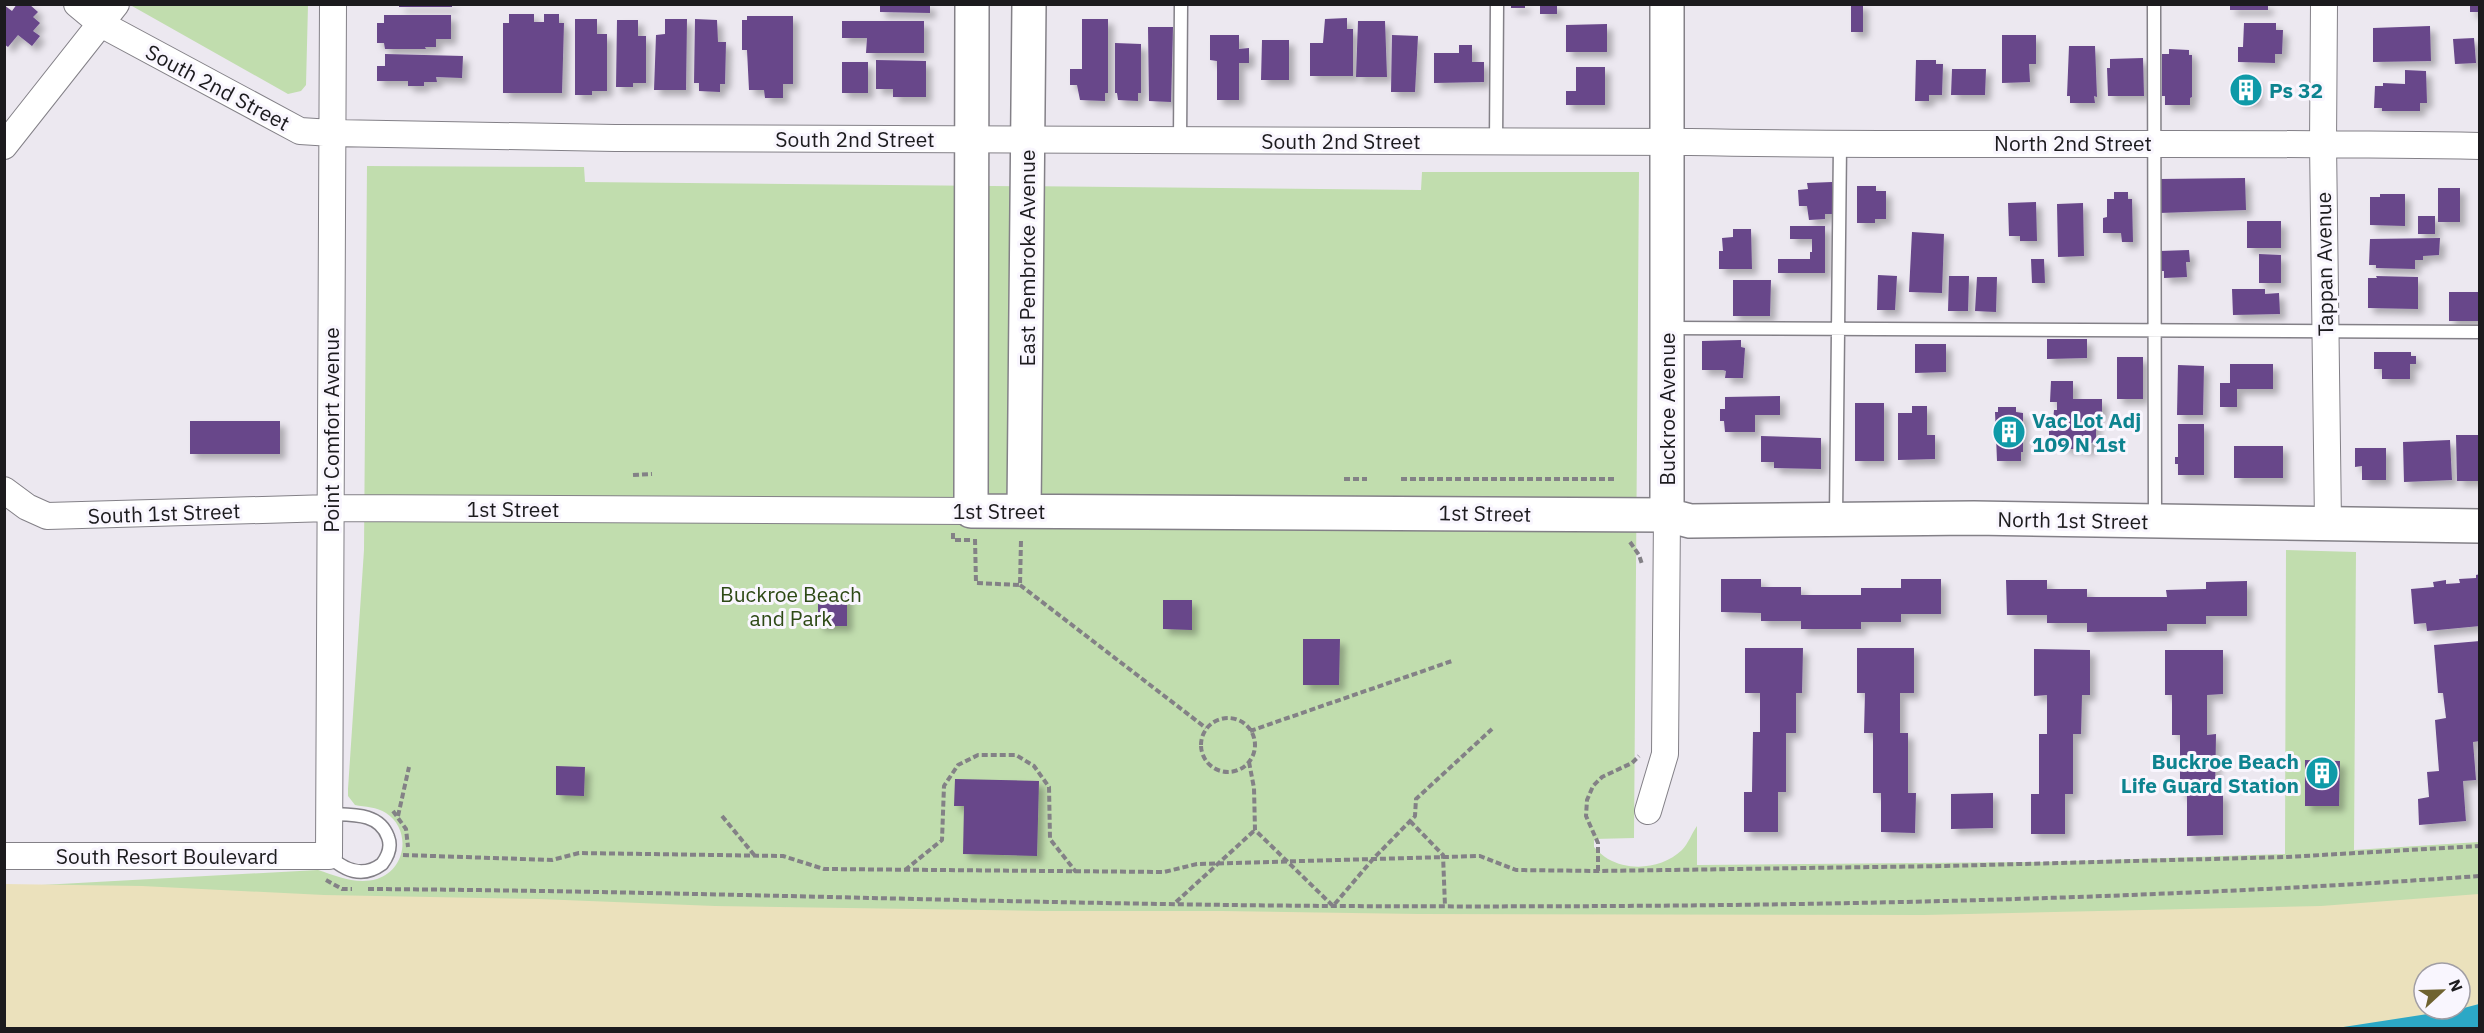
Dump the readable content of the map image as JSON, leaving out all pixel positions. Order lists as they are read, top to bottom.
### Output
{
  "streets": {
    "street": [
      "South 2nd Street",
      "North 2nd Street",
      "East Pembroke Avenue",
      "Tappan Avenue",
      "Buckroe Avenue",
      "Point Comfort Avenue",
      "1st Street",
      "South 1st Street",
      "North 1st Street",
      "South Resort Boulevard"
    ]
  },
  "crossings": [
    ["South 2nd Street", "North 2nd Street"],
    ["South 2nd Street", "East Pembroke Avenue"],
    ["South 2nd Street", "Buckroe Avenue"],
    ["South 2nd Street", "Point Comfort Avenue"],
    ["North 2nd Street", "Tappan Avenue"],
    ["North 2nd Street", "Buckroe Avenue"],
    ["East Pembroke Avenue", "1st Street"],
    ["Tappan Avenue", "North 1st Street"],
    ["Buckroe Avenue", "1st Street"],
    ["Buckroe Avenue", "North 1st Street"],
    ["Point Comfort Avenue", "1st Street"],
    ["Point Comfort Avenue", "South 1st Street"],
    ["Point Comfort Avenue", "South Resort Boulevard"],
    ["1st Street", "South 1st Street"],
    ["1st Street", "North 1st Street"]
  ],
  "parks": ["Buckroe Beach and Park"],
  "places": {
    "building": ["Ps 32", "Vac Lot Adj 109 N 1st", "Buckroe Beach Life Guard Station"]
  },
  "north": "right"
}
